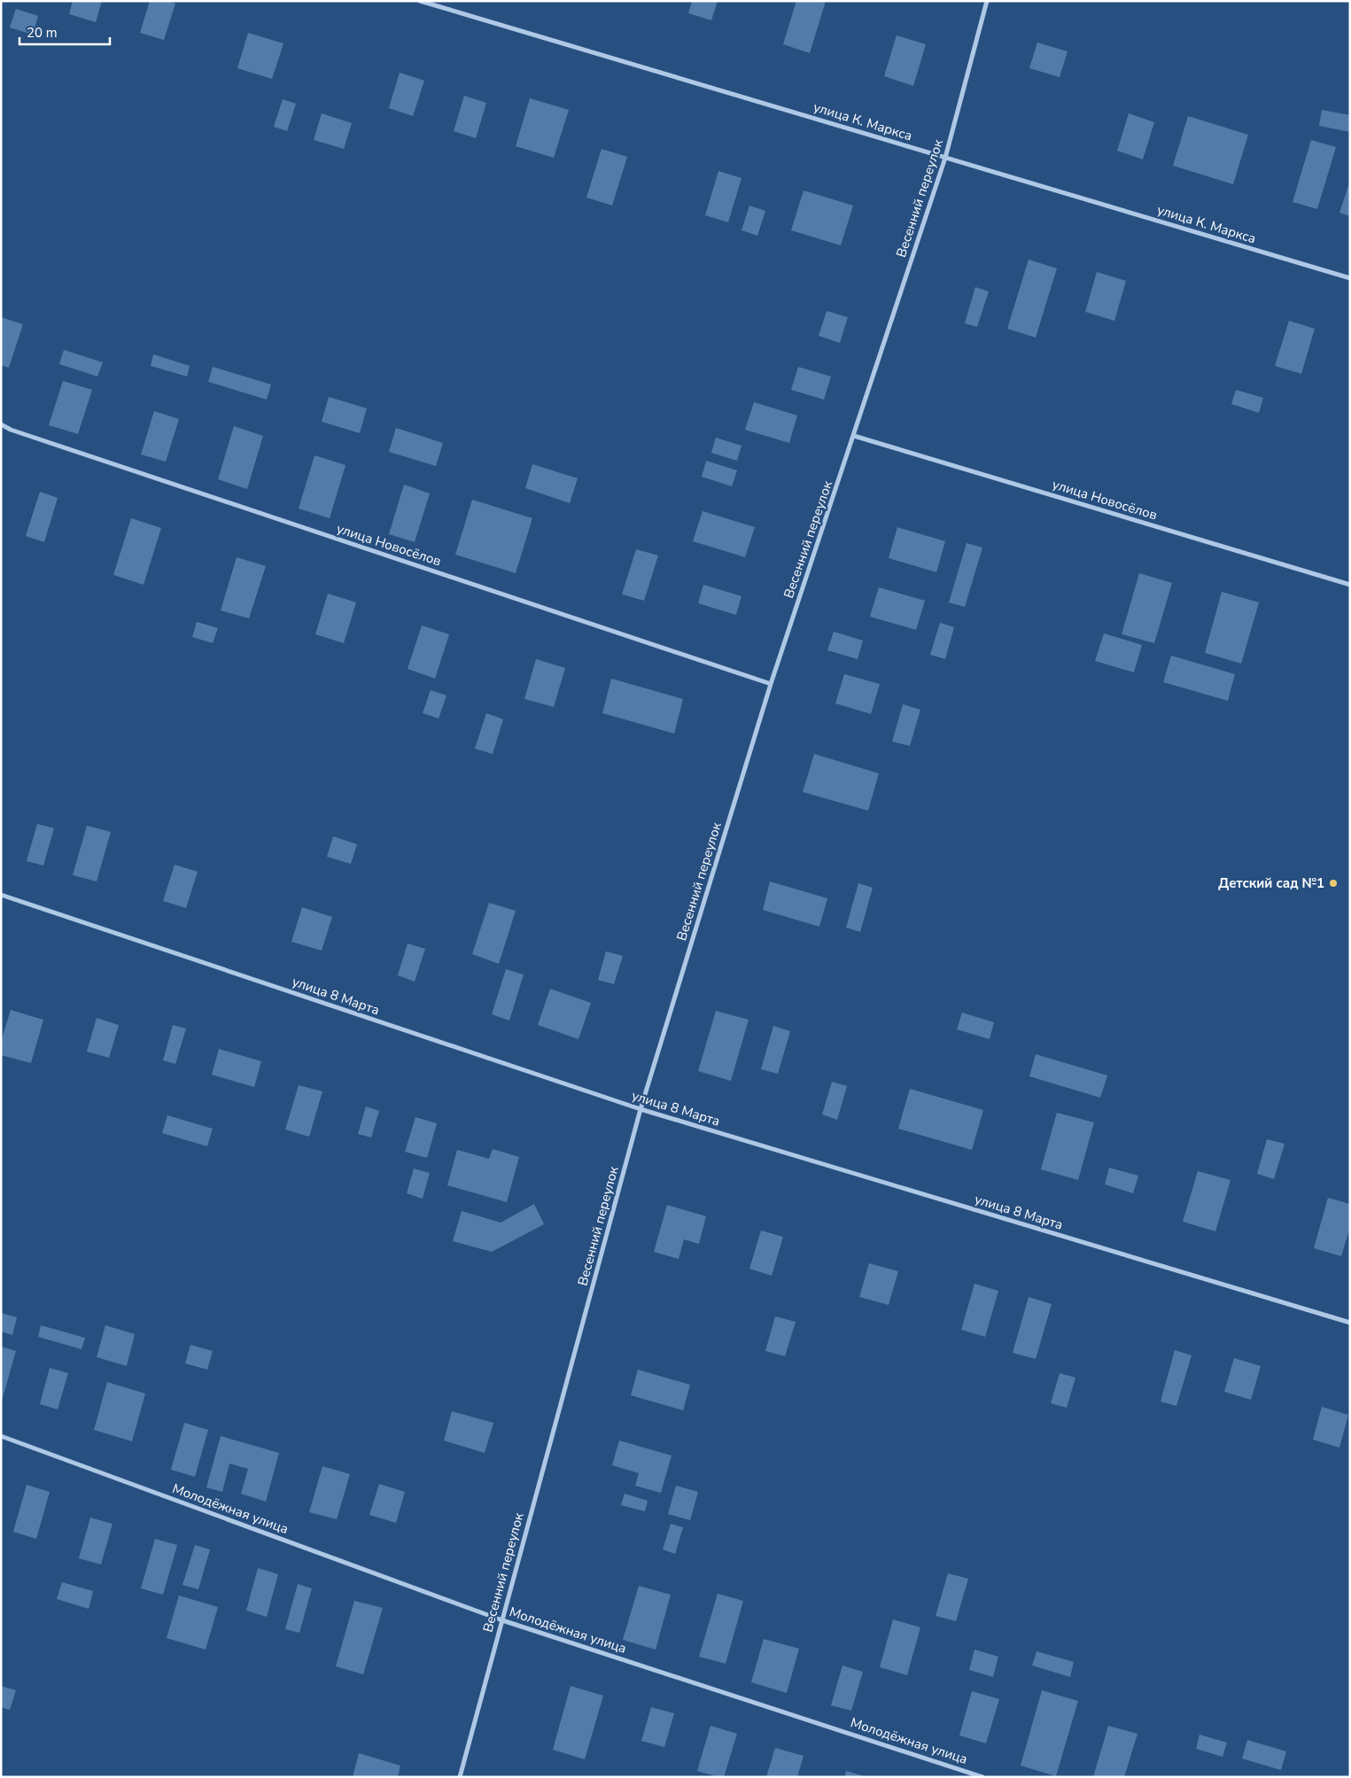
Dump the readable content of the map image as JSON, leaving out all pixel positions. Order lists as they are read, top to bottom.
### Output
{
  "streets": {
    "street": [
      "улица К. Маркса",
      "Весенний переулок",
      "улица Новосёлов",
      "улица 8 Марта",
      "Молодёжная улица"
    ]
  },
  "crossings": [
    ["улица К. Маркса", "Весенний переулок"],
    ["Весенний переулок", "улица Новосёлов"],
    ["Весенний переулок", "улица 8 Марта"],
    ["Весенний переулок", "Молодёжная улица"]
  ],
  "places": ["Детский сад №1"],
  "scale_bar": "20 m"
}
